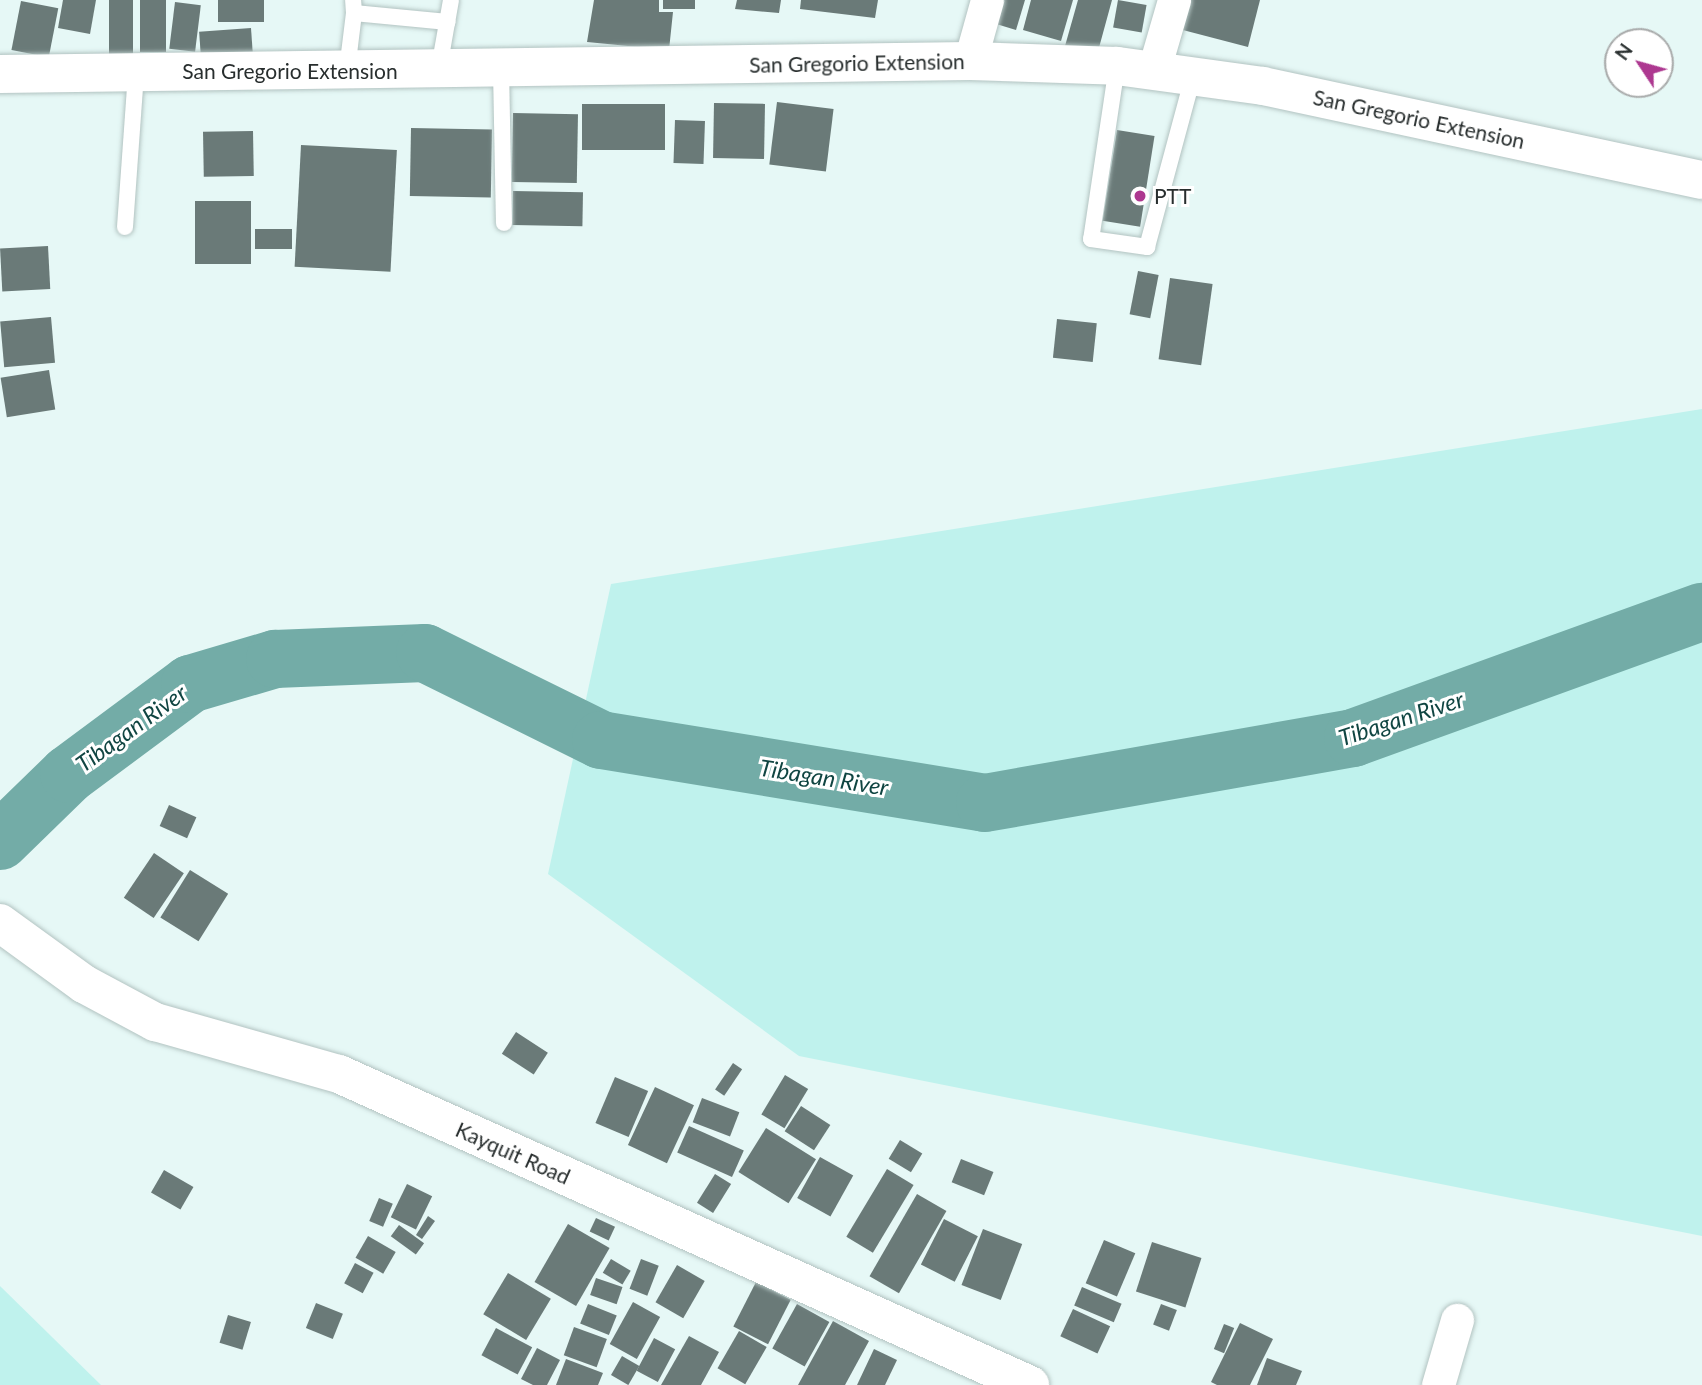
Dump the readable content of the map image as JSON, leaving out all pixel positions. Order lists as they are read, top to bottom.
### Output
{
  "streets": {
    "main road": ["San Gregorio Extension", "Kayquit Road"]
  },
  "water": ["Tibagan River"],
  "places": ["PTT"],
  "north": "top left"
}
